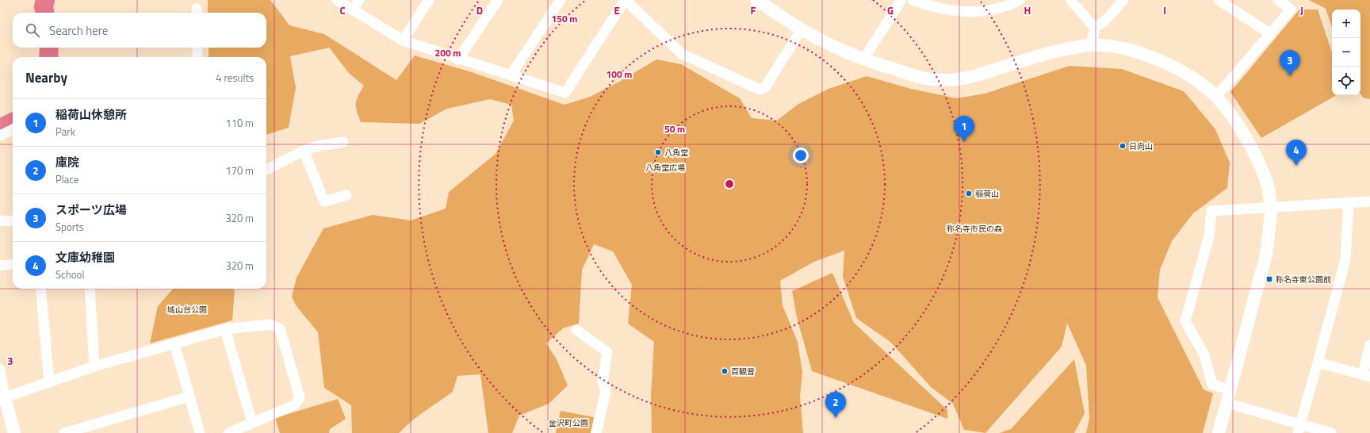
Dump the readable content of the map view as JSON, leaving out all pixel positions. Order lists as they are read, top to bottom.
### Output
{
  "parks": [
    "八角堂広場",
    "称名寺市民の森",
    "城山台公園",
    "金沢町公園"
  ],
  "places": {
    "other": [
      "日向山",
      "八角堂",
      "稲荷山",
      "百観音"
    ],
    "transit": ["称名寺東公園前"]
  },
  "page": {
    "map_buttons": ["+", "−"],
    "search": "Search here",
    "pins": [
      "3",
      "1",
      "4",
      "2"
    ],
    "heading": ["Nearby", "4 results"],
    "list": [
      {
        "mark": "1",
        "name": "稲荷山休憩所",
        "note": "Park",
        "value": "110 m"
      },
      {
        "mark": "2",
        "name": "庫院",
        "note": "Place",
        "value": "170 m"
      },
      {
        "mark": "3",
        "name": "スポーツ広場",
        "note": "Sports",
        "value": "320 m"
      },
      {
        "mark": "4",
        "name": "文庫幼稚園",
        "note": "School",
        "value": "320 m"
      }
    ]
  },
  "grid": {
    "columns": [
      "C",
      "D",
      "E",
      "F",
      "G",
      "H",
      "I",
      "J"
    ],
    "rows": ["3"]
  },
  "rings": [
    "150 m",
    "200 m",
    "100 m",
    "50 m"
  ]
}
